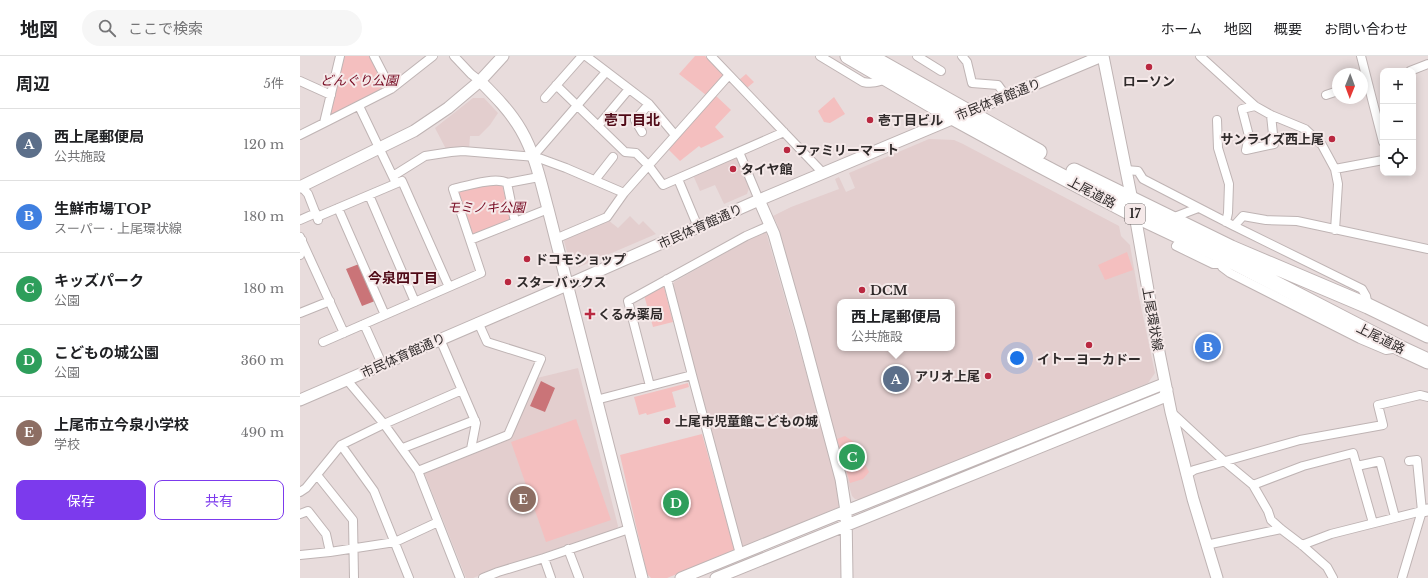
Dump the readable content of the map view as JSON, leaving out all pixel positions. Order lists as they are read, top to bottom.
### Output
{
  "streets": {
    "highway": ["上尾道路", "17"],
    "street": ["市民体育館通り", "上尾環状線"]
  },
  "crossings": [
    ["市民体育館通り", "上尾道路"],
    ["市民体育館通り", "上尾環状線"],
    ["上尾道路", "上尾環状線"]
  ],
  "districts": ["壱丁目北", "今泉四丁目"],
  "parks": ["どんぐり公園", "モミノキ公園"],
  "places": {
    "other": [
      "ローソン",
      "壱丁目ビル",
      "サンライズ西上尾",
      "ファミリーマート",
      "タイヤ館",
      "ドコモショップ",
      "スターバックス",
      "DCM",
      "イトーヨーカドー",
      "アリオ上尾",
      "上尾市児童館こどもの城"
    ],
    "health": ["くるみ薬局"]
  },
  "north": "bottom",
  "page": {
    "header": "地図",
    "search": "ここで検索",
    "nav": [
      "ホーム",
      "地図",
      "概要",
      "お問い合わせ"
    ],
    "heading": ["周辺", "5件"],
    "map_buttons": ["+", "−"],
    "list": [
      {
        "mark": "A",
        "name": "西上尾郵便局",
        "note": "公共施設",
        "value": "120 m"
      },
      {
        "mark": "B",
        "name": "生鮮市場TOP",
        "note": "スーパー · 上尾環状線",
        "value": "180 m"
      },
      {
        "mark": "C",
        "name": "キッズパーク",
        "note": "公園",
        "value": "180 m"
      },
      {
        "mark": "D",
        "name": "こどもの城公園",
        "note": "公園",
        "value": "360 m"
      },
      {
        "mark": "E",
        "name": "上尾市立今泉小学校",
        "note": "学校",
        "value": "490 m"
      }
    ],
    "popup": ["西上尾郵便局", "公共施設"],
    "pins": [
      "B",
      "A",
      "C",
      "E",
      "D"
    ],
    "buttons": ["保存", "共有"]
  }
}
